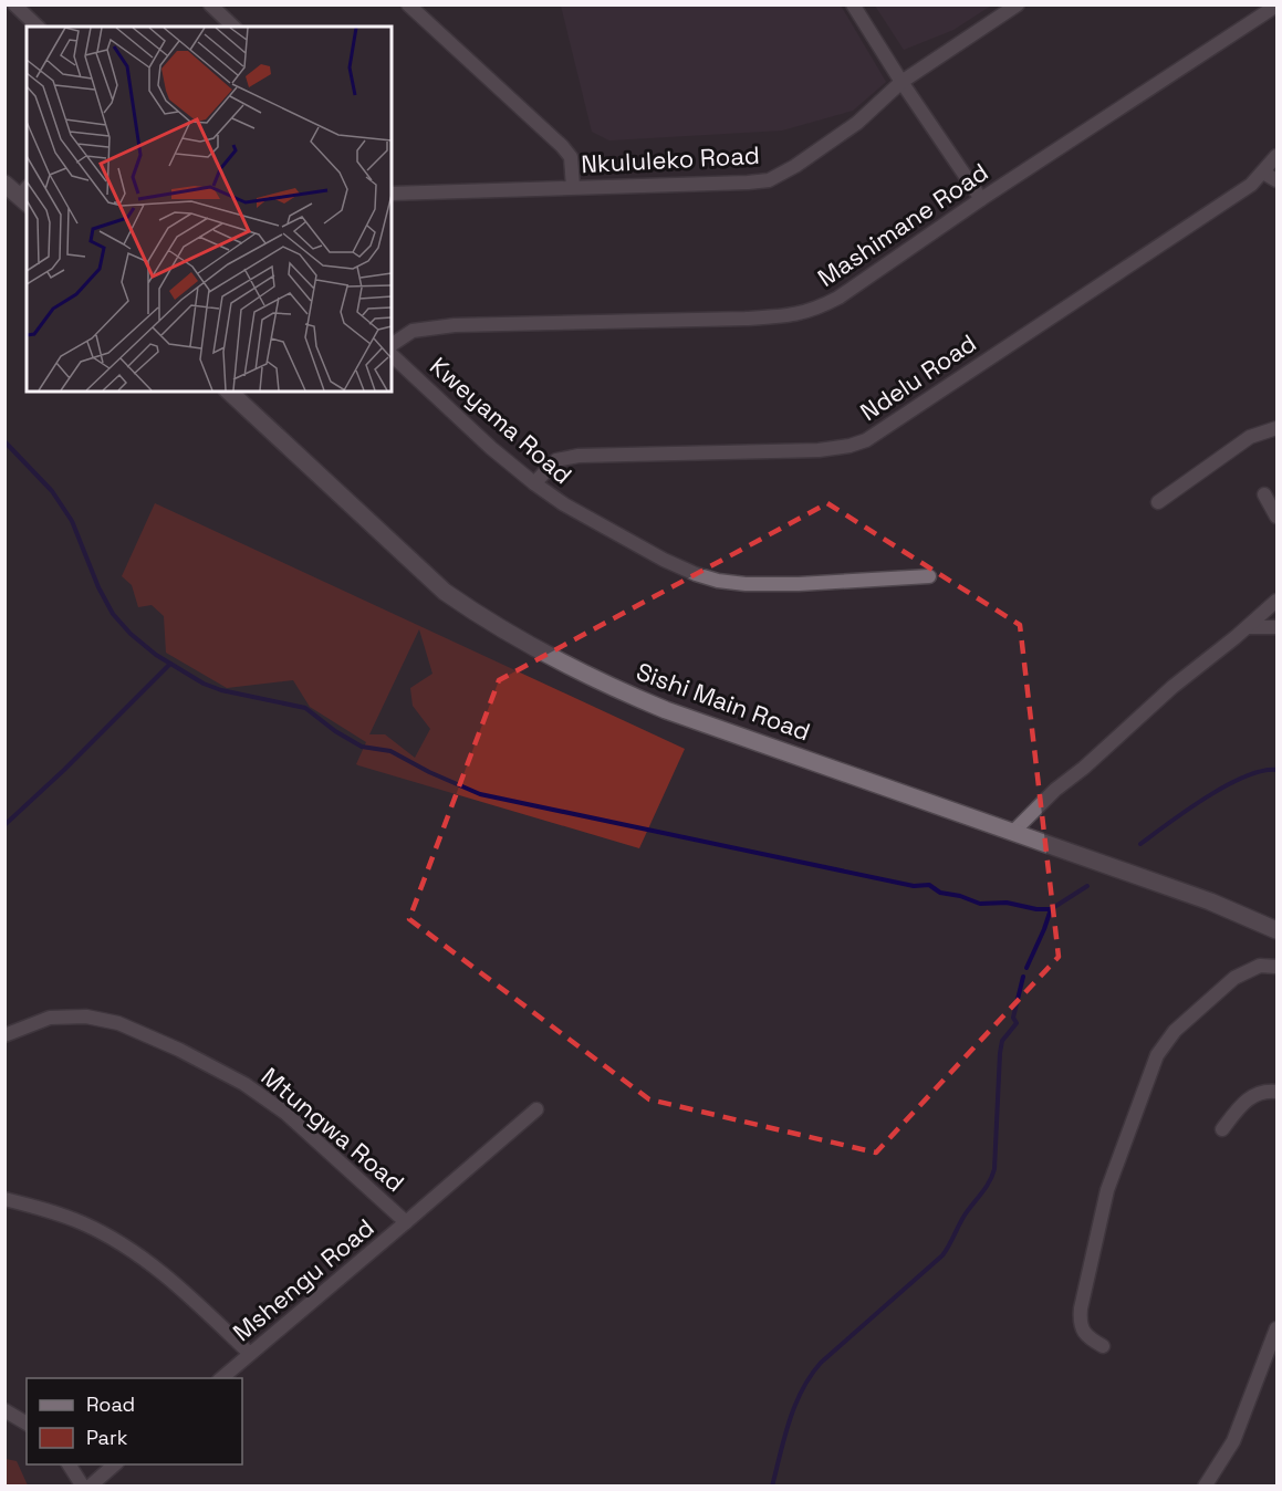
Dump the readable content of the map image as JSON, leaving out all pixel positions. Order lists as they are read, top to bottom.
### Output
{
  "streets": {
    "street": [
      "Nkululeko Road",
      "Mashimane Road",
      "Ndelu Road",
      "Kweyama Road",
      "Sishi Main Road",
      "Mtungwa Road",
      "Mshengu Road"
    ]
  },
  "crossings": [
    ["Ndelu Road", "Kweyama Road"],
    ["Mtungwa Road", "Mshengu Road"]
  ],
  "legend": ["Road", "Park"]
}
